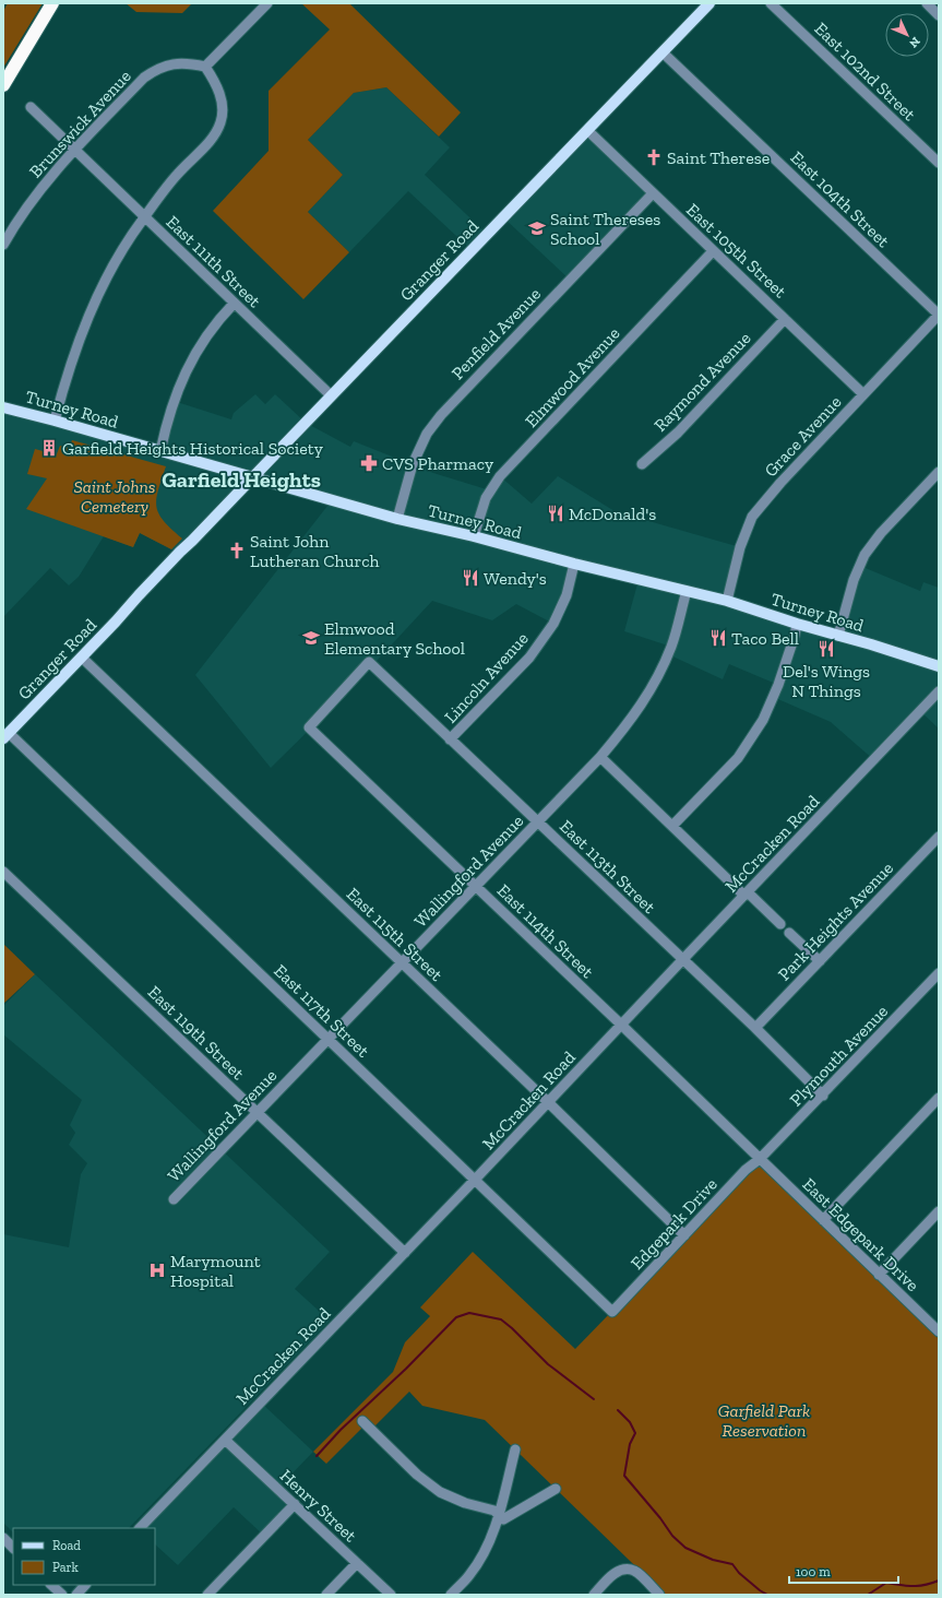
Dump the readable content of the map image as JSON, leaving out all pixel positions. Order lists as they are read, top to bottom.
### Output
{
  "streets": {
    "main road": ["Granger Road", "Turney Road"],
    "street": [
      "East 102nd Street",
      "Brunswick Avenue",
      "East 104th Street",
      "East 105th Street",
      "East 111th Street",
      "Penfield Avenue",
      "Elmwood Avenue",
      "Raymond Avenue",
      "Grace Avenue",
      "Lincoln Avenue",
      "McCracken Road",
      "East 113th Street",
      "Wallingford Avenue",
      "Park Heights Avenue",
      "East 114th Street",
      "East 115th Street",
      "East 117th Street",
      "East 119th Street",
      "Plymouth Avenue",
      "Edgepark Drive",
      "East Edgepark Drive",
      "Henry Street"
    ]
  },
  "crossings": [
    ["Brunswick Avenue", "East 111th Street"],
    ["East 104th Street", "Granger Road"],
    ["East 104th Street", "Grace Avenue"],
    ["East 105th Street", "Granger Road"],
    ["East 105th Street", "Penfield Avenue"],
    ["East 105th Street", "Elmwood Avenue"],
    ["East 105th Street", "Raymond Avenue"],
    ["East 105th Street", "Grace Avenue"],
    ["Granger Road", "East 111th Street"],
    ["Granger Road", "Turney Road"],
    ["Granger Road", "East 115th Street"],
    ["Granger Road", "East 117th Street"],
    ["Penfield Avenue", "Turney Road"],
    ["Elmwood Avenue", "Turney Road"],
    ["Turney Road", "Grace Avenue"],
    ["Turney Road", "Lincoln Avenue"],
    ["Turney Road", "Wallingford Avenue"],
    ["Lincoln Avenue", "East 113th Street"],
    ["McCracken Road", "East 113th Street"],
    ["McCracken Road", "East 114th Street"],
    ["McCracken Road", "East 115th Street"],
    ["McCracken Road", "East 117th Street"],
    ["McCracken Road", "East 119th Street"],
    ["McCracken Road", "Henry Street"],
    ["East 113th Street", "Wallingford Avenue"],
    ["East 113th Street", "Park Heights Avenue"],
    ["East 113th Street", "East 114th Street"],
    ["East 113th Street", "Plymouth Avenue"],
    ["Wallingford Avenue", "East 114th Street"],
    ["Wallingford Avenue", "East 115th Street"],
    ["Wallingford Avenue", "East 117th Street"],
    ["Wallingford Avenue", "East 119th Street"],
    ["East 114th Street", "Plymouth Avenue"],
    ["East 114th Street", "Edgepark Drive"],
    ["East 114th Street", "East Edgepark Drive"],
    ["East 115th Street", "Edgepark Drive"],
    ["East 117th Street", "Edgepark Drive"],
    ["Plymouth Avenue", "Edgepark Drive"],
    ["Plymouth Avenue", "East Edgepark Drive"],
    ["Edgepark Drive", "East Edgepark Drive"]
  ],
  "districts": ["Garfield Heights"],
  "parks": ["Saint Johns Cemetery", "Garfield Park Reservation"],
  "places": {
    "church": ["Saint Therese", "Saint John Lutheran Church"],
    "school or university": ["Saint Thereses School", "Elmwood Elementary School"],
    "building": ["Garfield Heights Historical Society"],
    "pharmacy": ["CVS Pharmacy"],
    "restaurant": [
      "McDonald's",
      "Wendy's",
      "Taco Bell",
      "Del's Wings N Things"
    ],
    "hospital": ["Marymount Hospital"]
  },
  "legend": ["Road", "Park"],
  "scale_bar": "100 m",
  "north": "bottom right"
}
